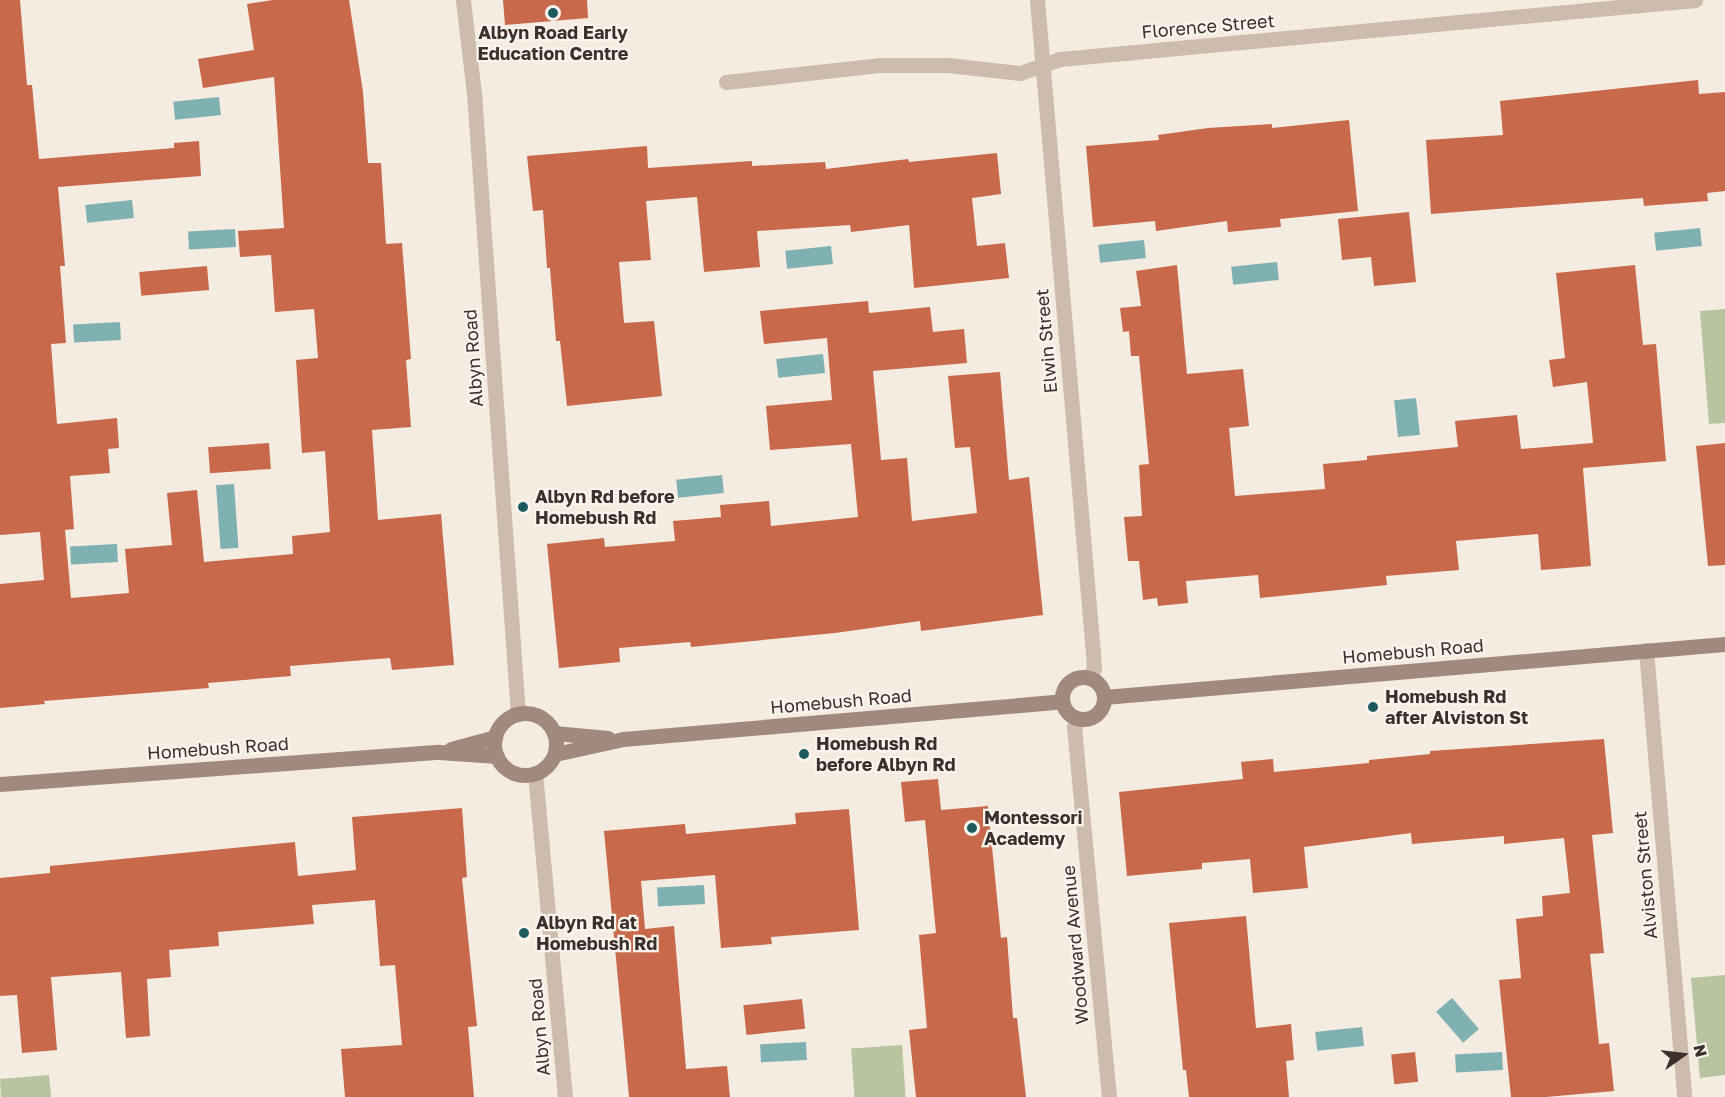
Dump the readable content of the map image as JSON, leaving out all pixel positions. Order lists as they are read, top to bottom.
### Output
{
  "streets": {
    "main road": ["Homebush Road"],
    "street": [
      "Florence Street",
      "Elwin Street",
      "Albyn Road",
      "Alviston Street",
      "Woodward Avenue"
    ]
  },
  "crossings": [
    ["Florence Street", "Elwin Street"],
    ["Elwin Street", "Homebush Road"],
    ["Elwin Street", "Woodward Avenue"],
    ["Albyn Road", "Homebush Road"],
    ["Homebush Road", "Alviston Street"],
    ["Homebush Road", "Woodward Avenue"]
  ],
  "places": [
    "Albyn Road Early Education Centre",
    "Albyn Rd before Homebush Rd",
    "Homebush Rd after Alviston St",
    "Homebush Rd before Albyn Rd",
    "Montessori Academy",
    "Albyn Rd at Homebush Rd"
  ],
  "north": "right"
}
